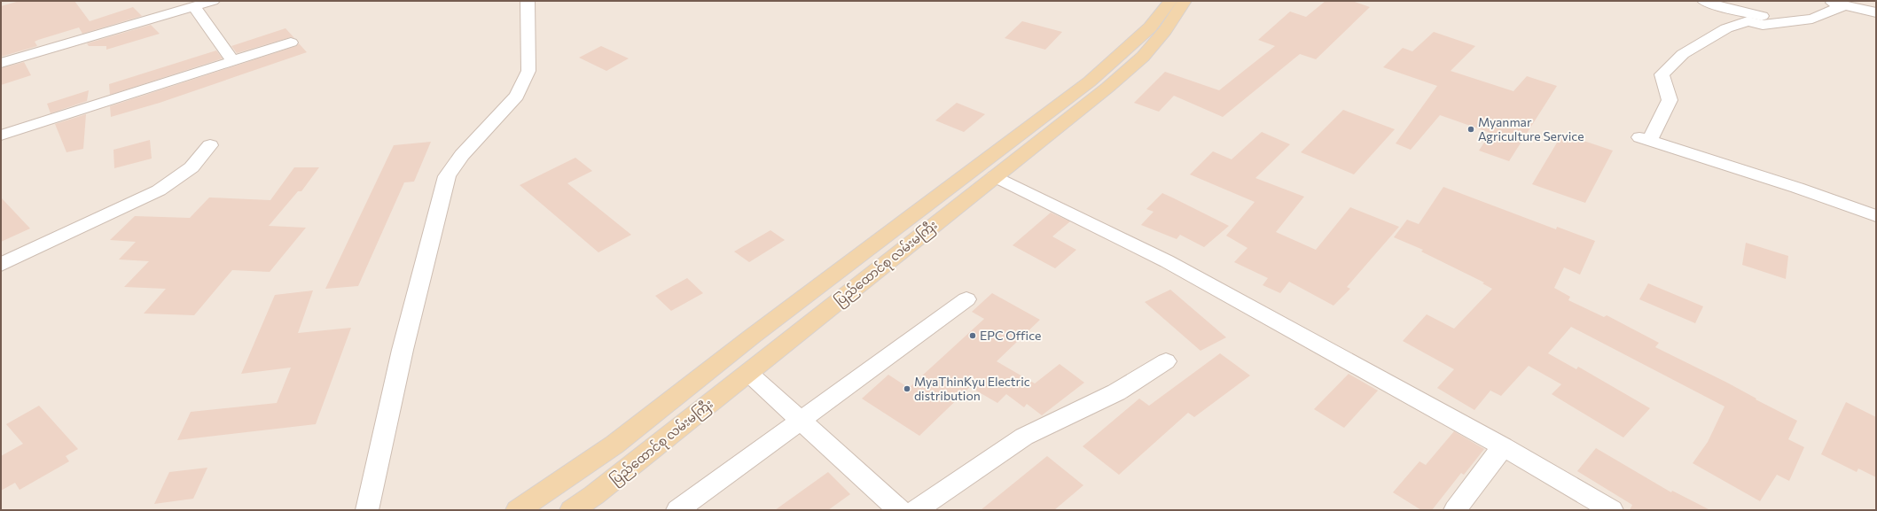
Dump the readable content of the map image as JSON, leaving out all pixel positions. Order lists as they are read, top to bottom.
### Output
{
  "streets": {
    "main road": ["ပြည်ထောင်စု လမ်းမကြီး"]
  },
  "places": ["Myanmar Agriculture Service", "EPC Office", "MyaThinKyu Electric distribution"]
}
